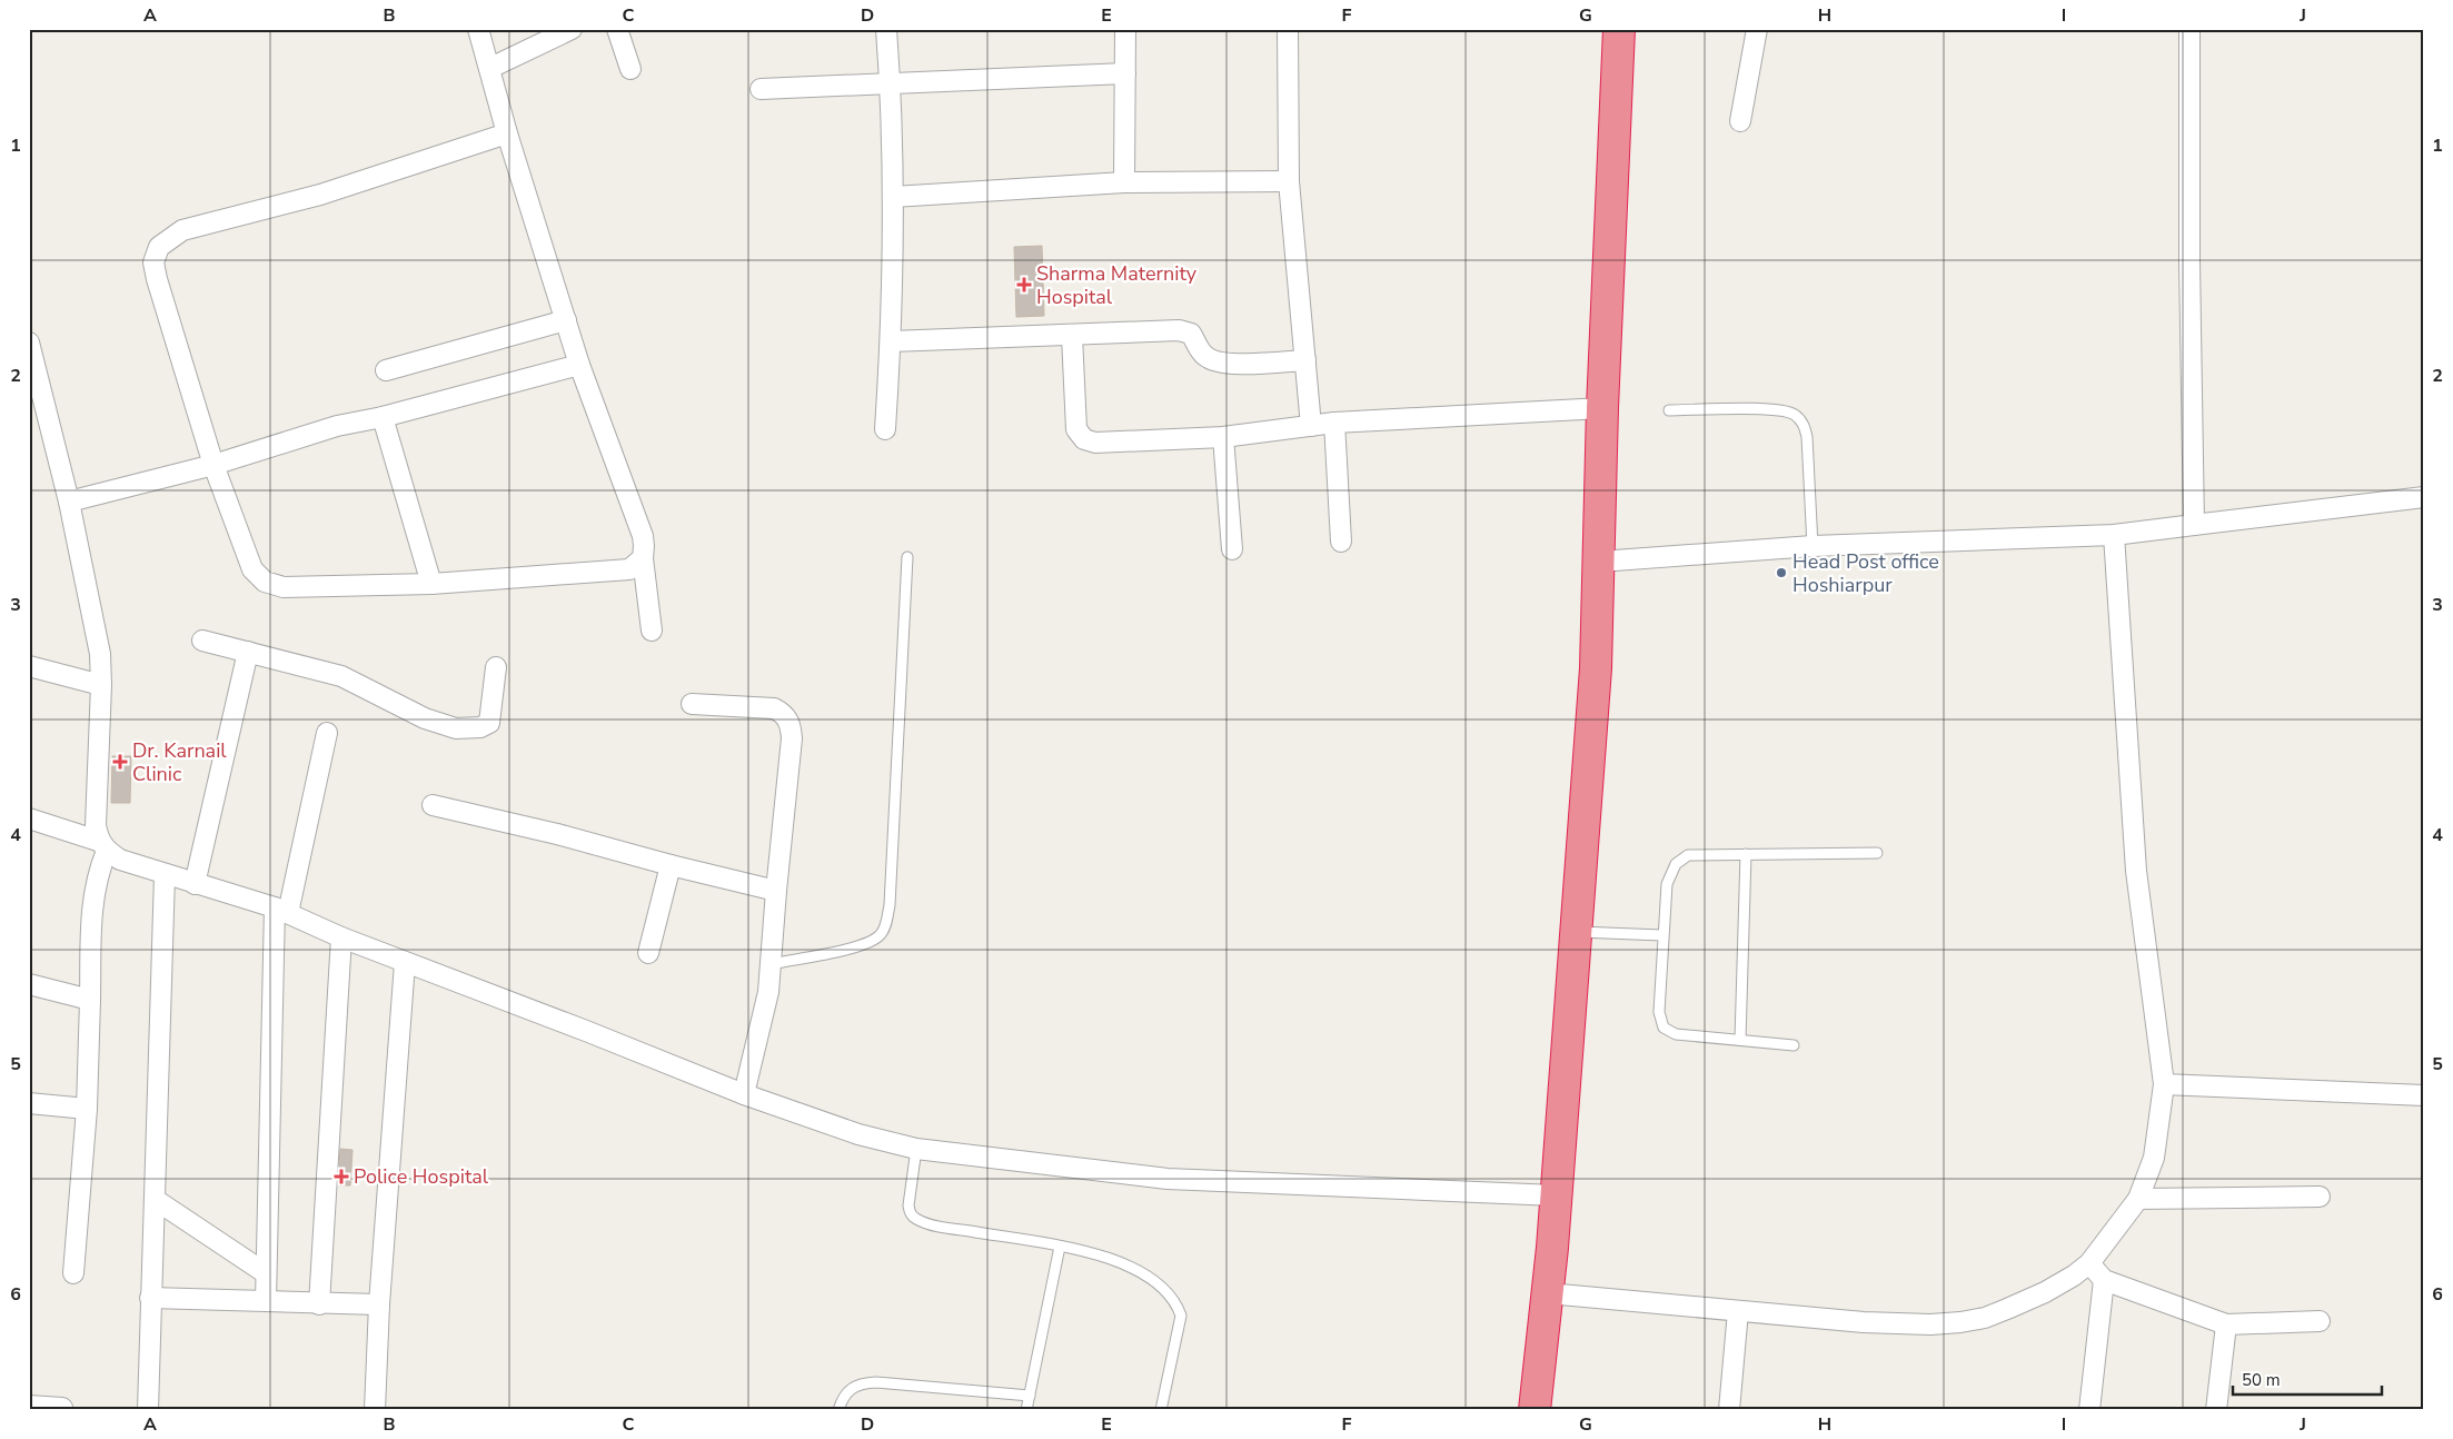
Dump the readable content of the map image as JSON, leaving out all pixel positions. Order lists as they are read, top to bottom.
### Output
{
  "places": {
    "health": ["Sharma Maternity Hospital", "Dr. Karnail Clinic", "Police Hospital"],
    "other": ["Head Post office Hoshiarpur"]
  },
  "scale_bar": "50 m",
  "grid": {
    "columns": [
      "A",
      "B",
      "C",
      "D",
      "E",
      "F",
      "G",
      "H",
      "I",
      "J"
    ],
    "rows": [
      "1",
      "2",
      "3",
      "4",
      "5",
      "6"
    ]
  }
}
